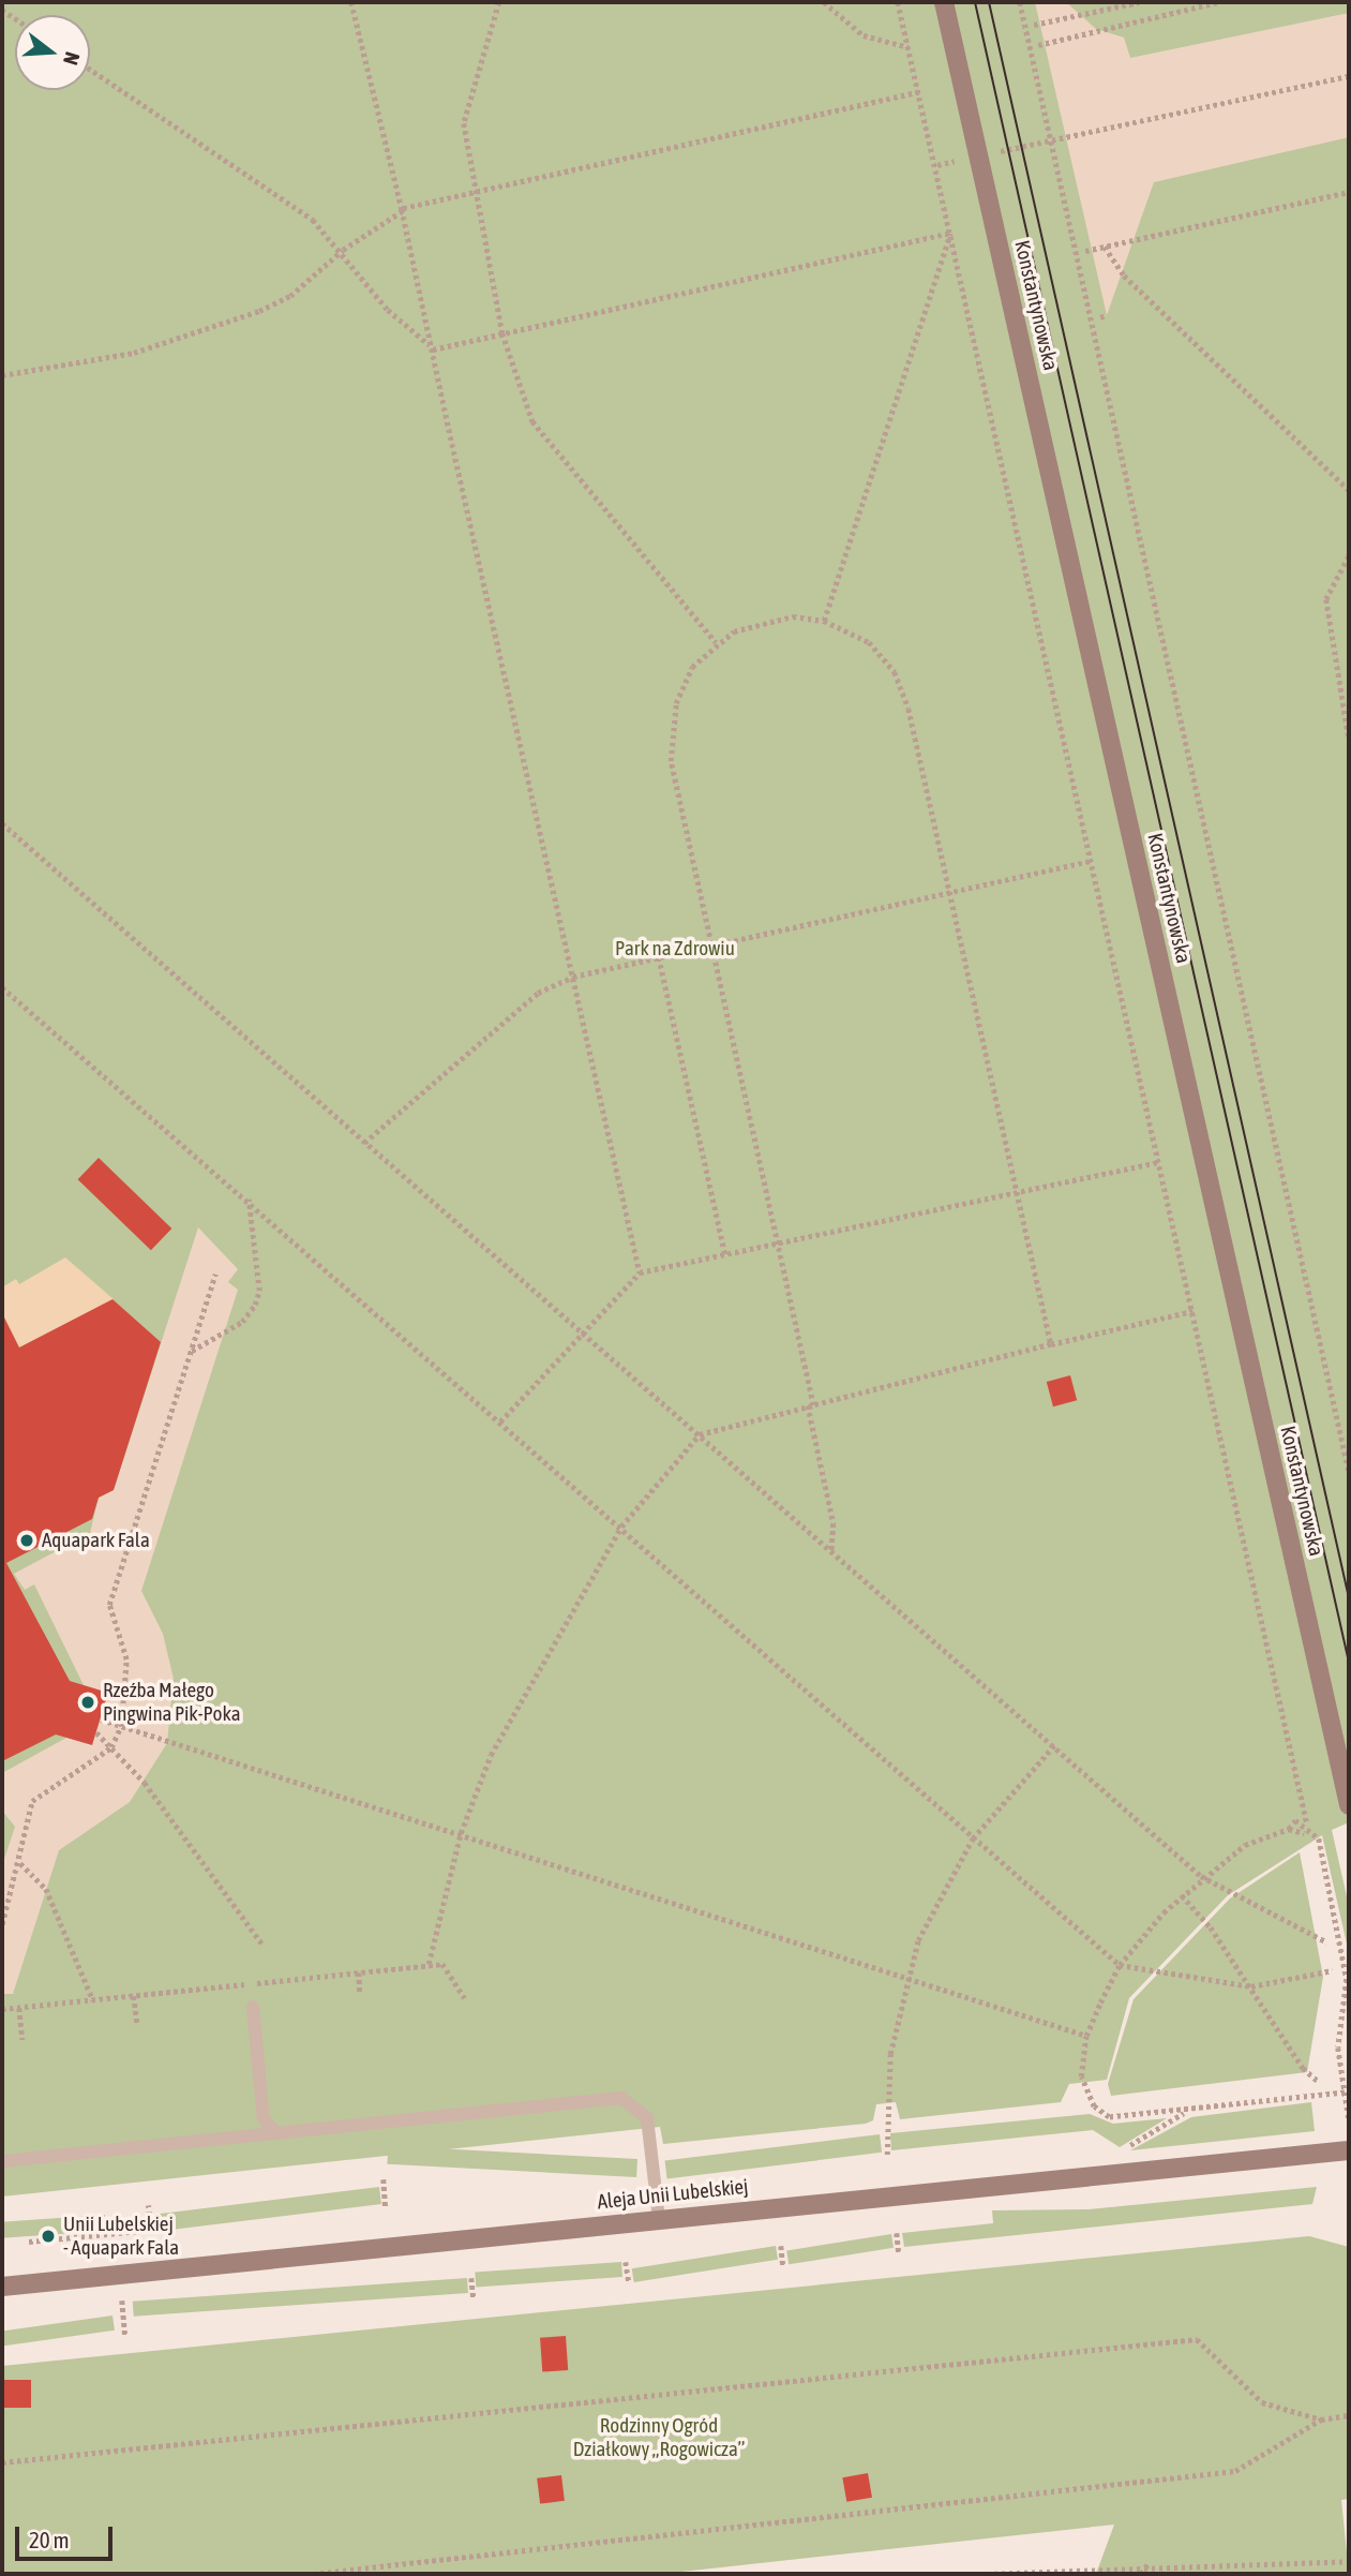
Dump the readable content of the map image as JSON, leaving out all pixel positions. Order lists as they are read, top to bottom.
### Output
{
  "streets": {
    "main road": ["Konstantynowska", "Aleja Unii Lubelskiej"]
  },
  "parks": ["Park na Zdrowiu", "Rodzinny Ogród Działkowy „Rogowicza”"],
  "places": ["Aquapark Fala", "Rzeźba Małego Pingwina Pik-Poka", "Unii Lubelskiej - Aquapark Fala"],
  "scale_bar": "20 m",
  "north": "right"
}
